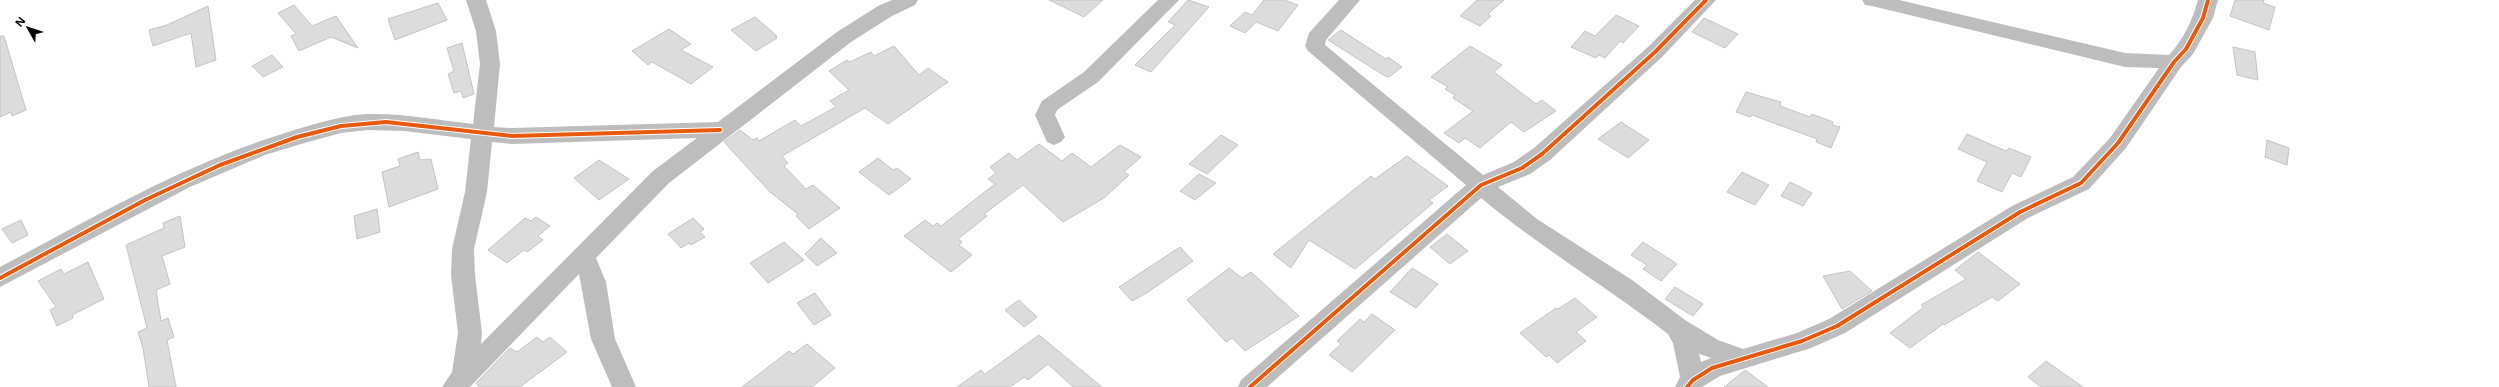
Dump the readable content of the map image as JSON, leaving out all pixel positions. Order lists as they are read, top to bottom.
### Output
{
  "north": "top left"
}
